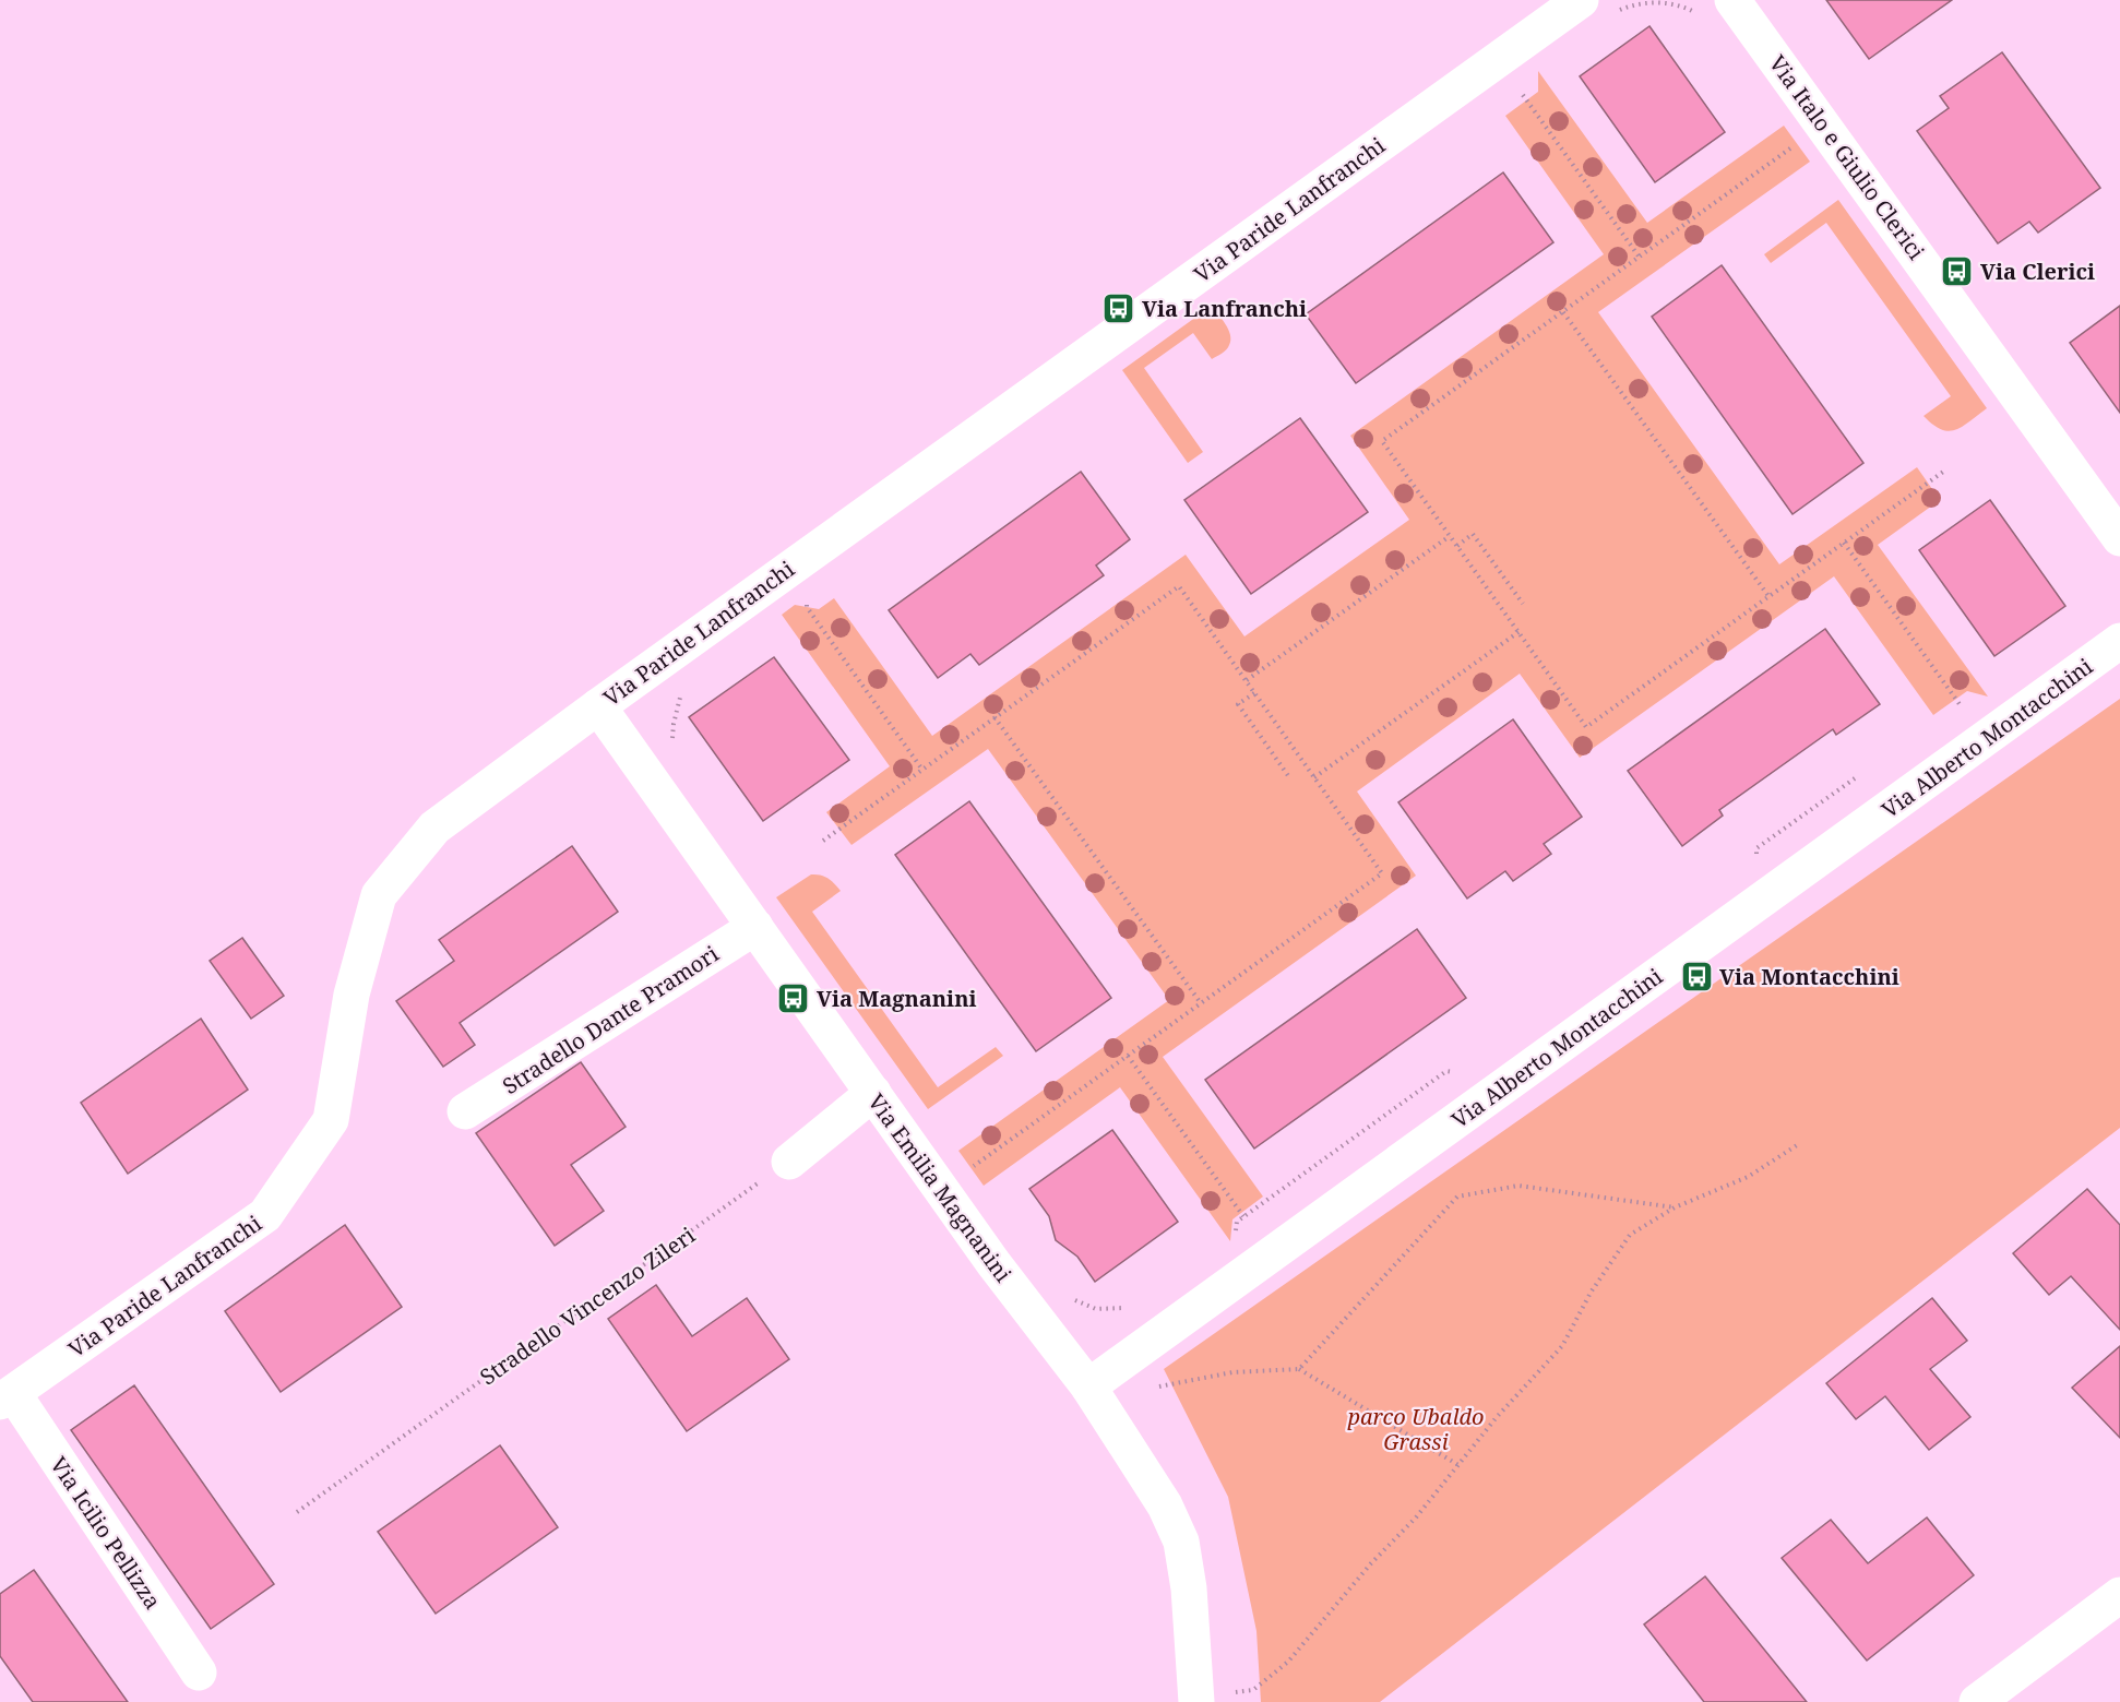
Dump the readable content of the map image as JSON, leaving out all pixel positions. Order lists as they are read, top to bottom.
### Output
{
  "streets": {
    "street": [
      "Via Italo e Giulio Clerici",
      "Via Paride Lanfranchi",
      "Via Alberto Montacchini",
      "Stradello Dante Pramori",
      "Via Emilia Magnanini",
      "Via Icilio Pellizza"
    ],
    "path": ["Stradello Vincenzo Zileri"]
  },
  "crossings": [
    ["Via Paride Lanfranchi", "Via Emilia Magnanini"],
    ["Via Paride Lanfranchi", "Via Icilio Pellizza"],
    ["Via Alberto Montacchini", "Via Emilia Magnanini"],
    ["Stradello Dante Pramori", "Via Emilia Magnanini"]
  ],
  "parks": ["parco Ubaldo Grassi"],
  "places": {
    "bus stop": [
      "Via Clerici",
      "Via Lanfranchi",
      "Via Montacchini",
      "Via Magnanini"
    ]
  }
}
